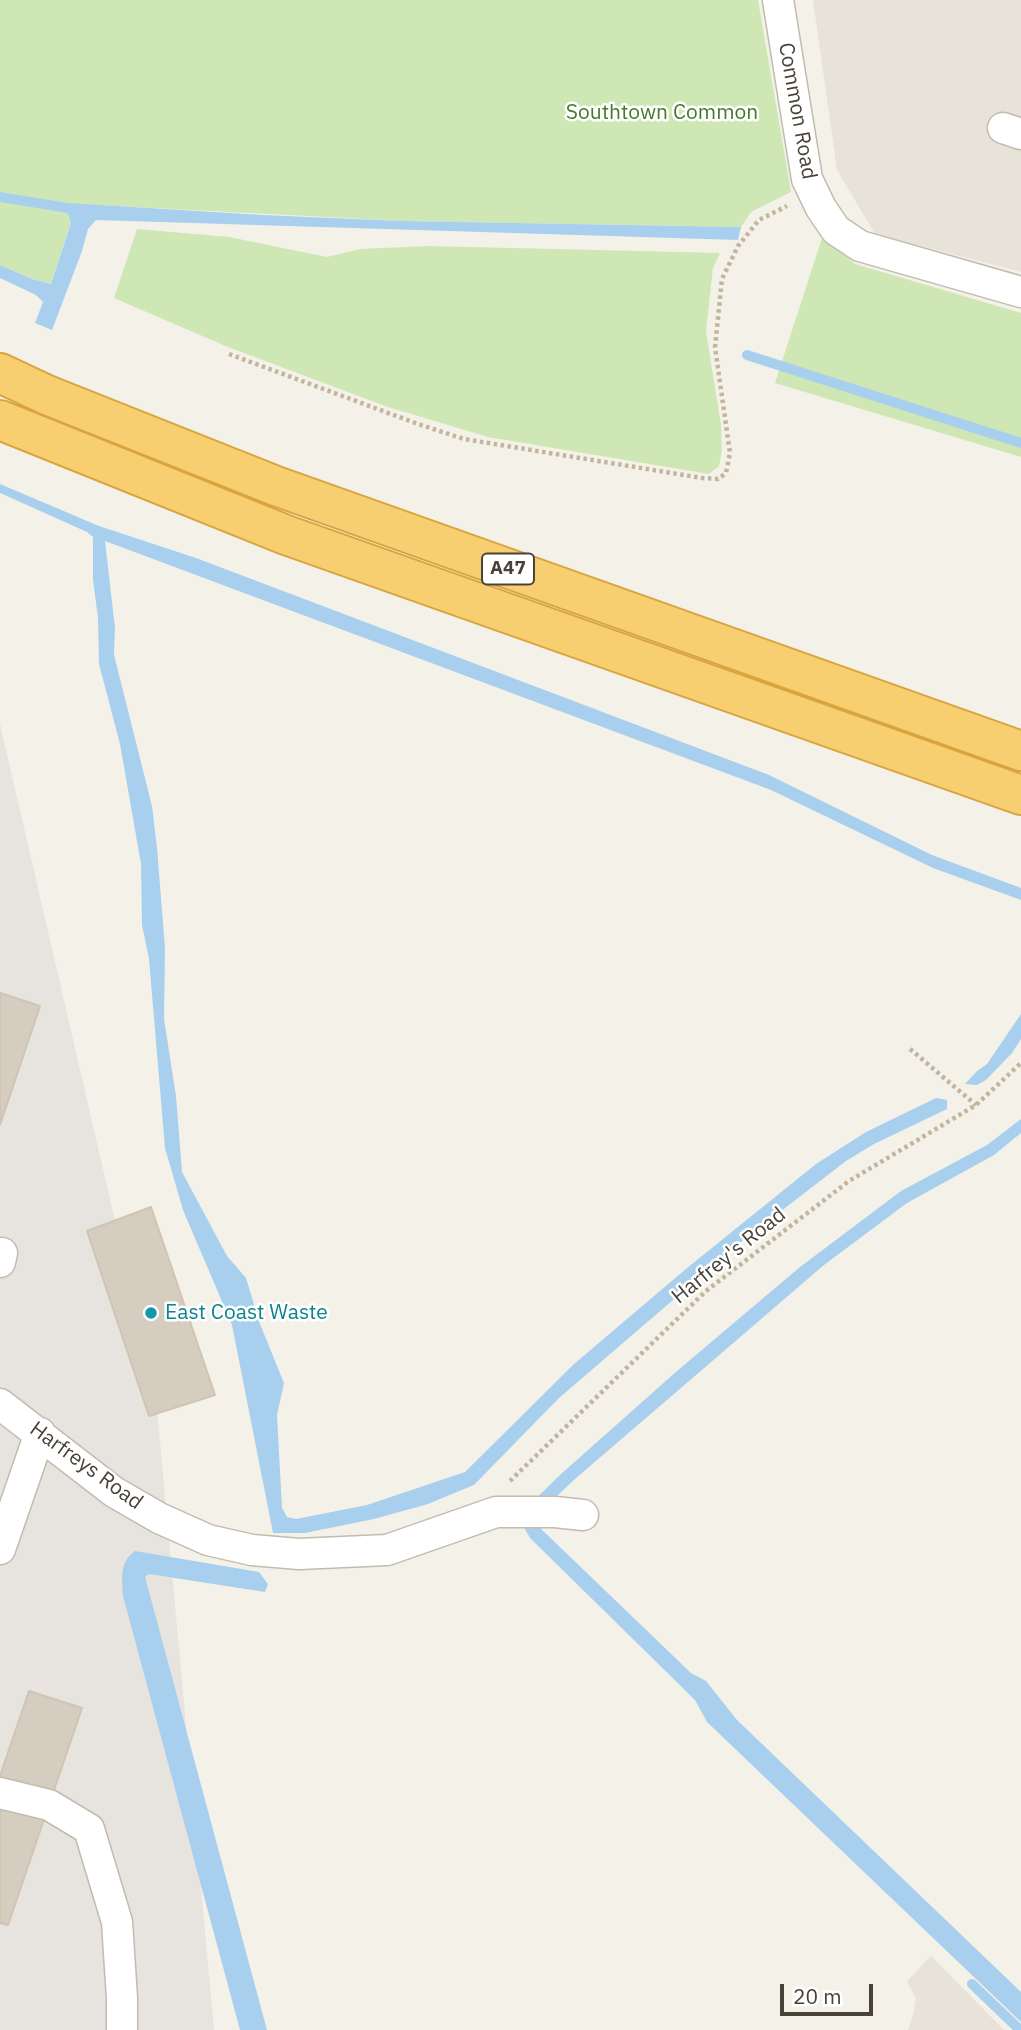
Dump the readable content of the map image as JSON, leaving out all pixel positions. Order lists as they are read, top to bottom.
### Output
{
  "streets": {
    "highway": ["A47"],
    "street": ["Common Road", "Harfreys Road"],
    "path": ["Harfrey's Road"]
  },
  "crossings": [
    ["Harfrey's Road", "Harfreys Road"]
  ],
  "parks": ["Southtown Common"],
  "places": ["East Coast Waste"],
  "scale_bar": "20 m"
}
